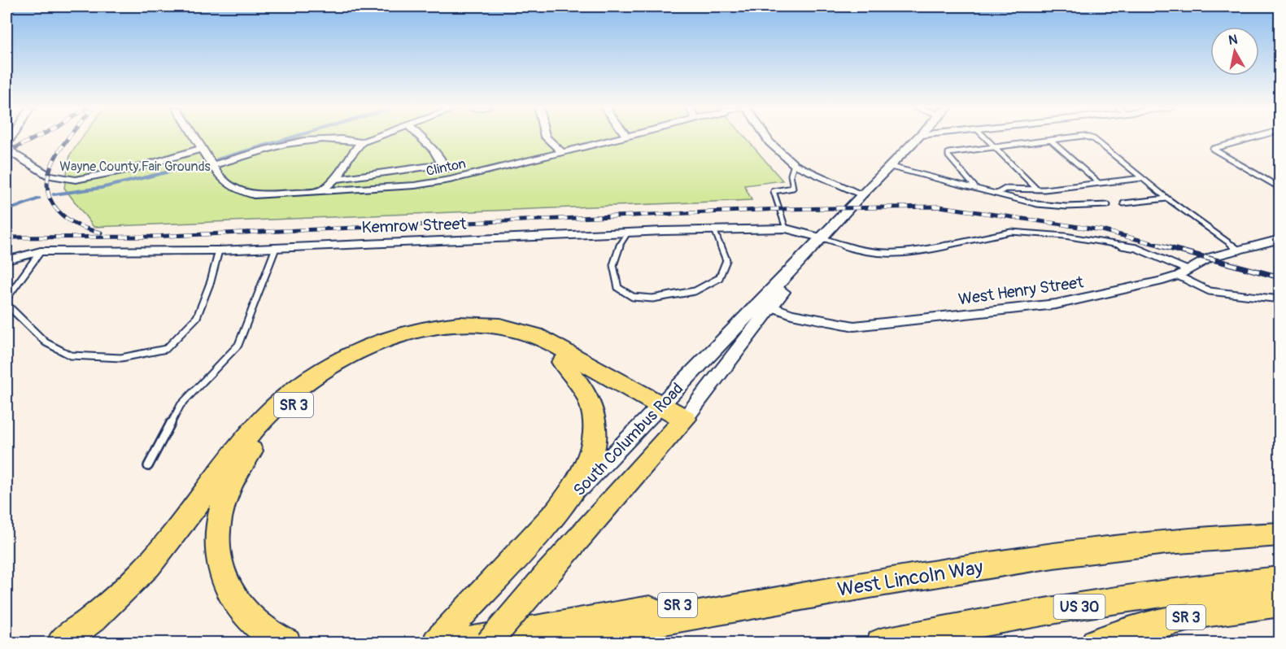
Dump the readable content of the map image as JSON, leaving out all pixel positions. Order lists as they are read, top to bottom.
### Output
{
  "streets": {
    "highway": [
      "SR 3",
      "South Columbus Road",
      "West Lincoln Way",
      "US 30"
    ],
    "street": ["Clinton", "Kemrow Street", "West Henry Street"]
  },
  "crossings": [
    ["Kemrow Street", "South Columbus Road"],
    ["West Henry Street", "South Columbus Road"],
    ["SR 3", "South Columbus Road"],
    ["SR 3", "West Lincoln Way"]
  ],
  "parks": ["Wayne County Fair Grounds"],
  "north": "top"
}
